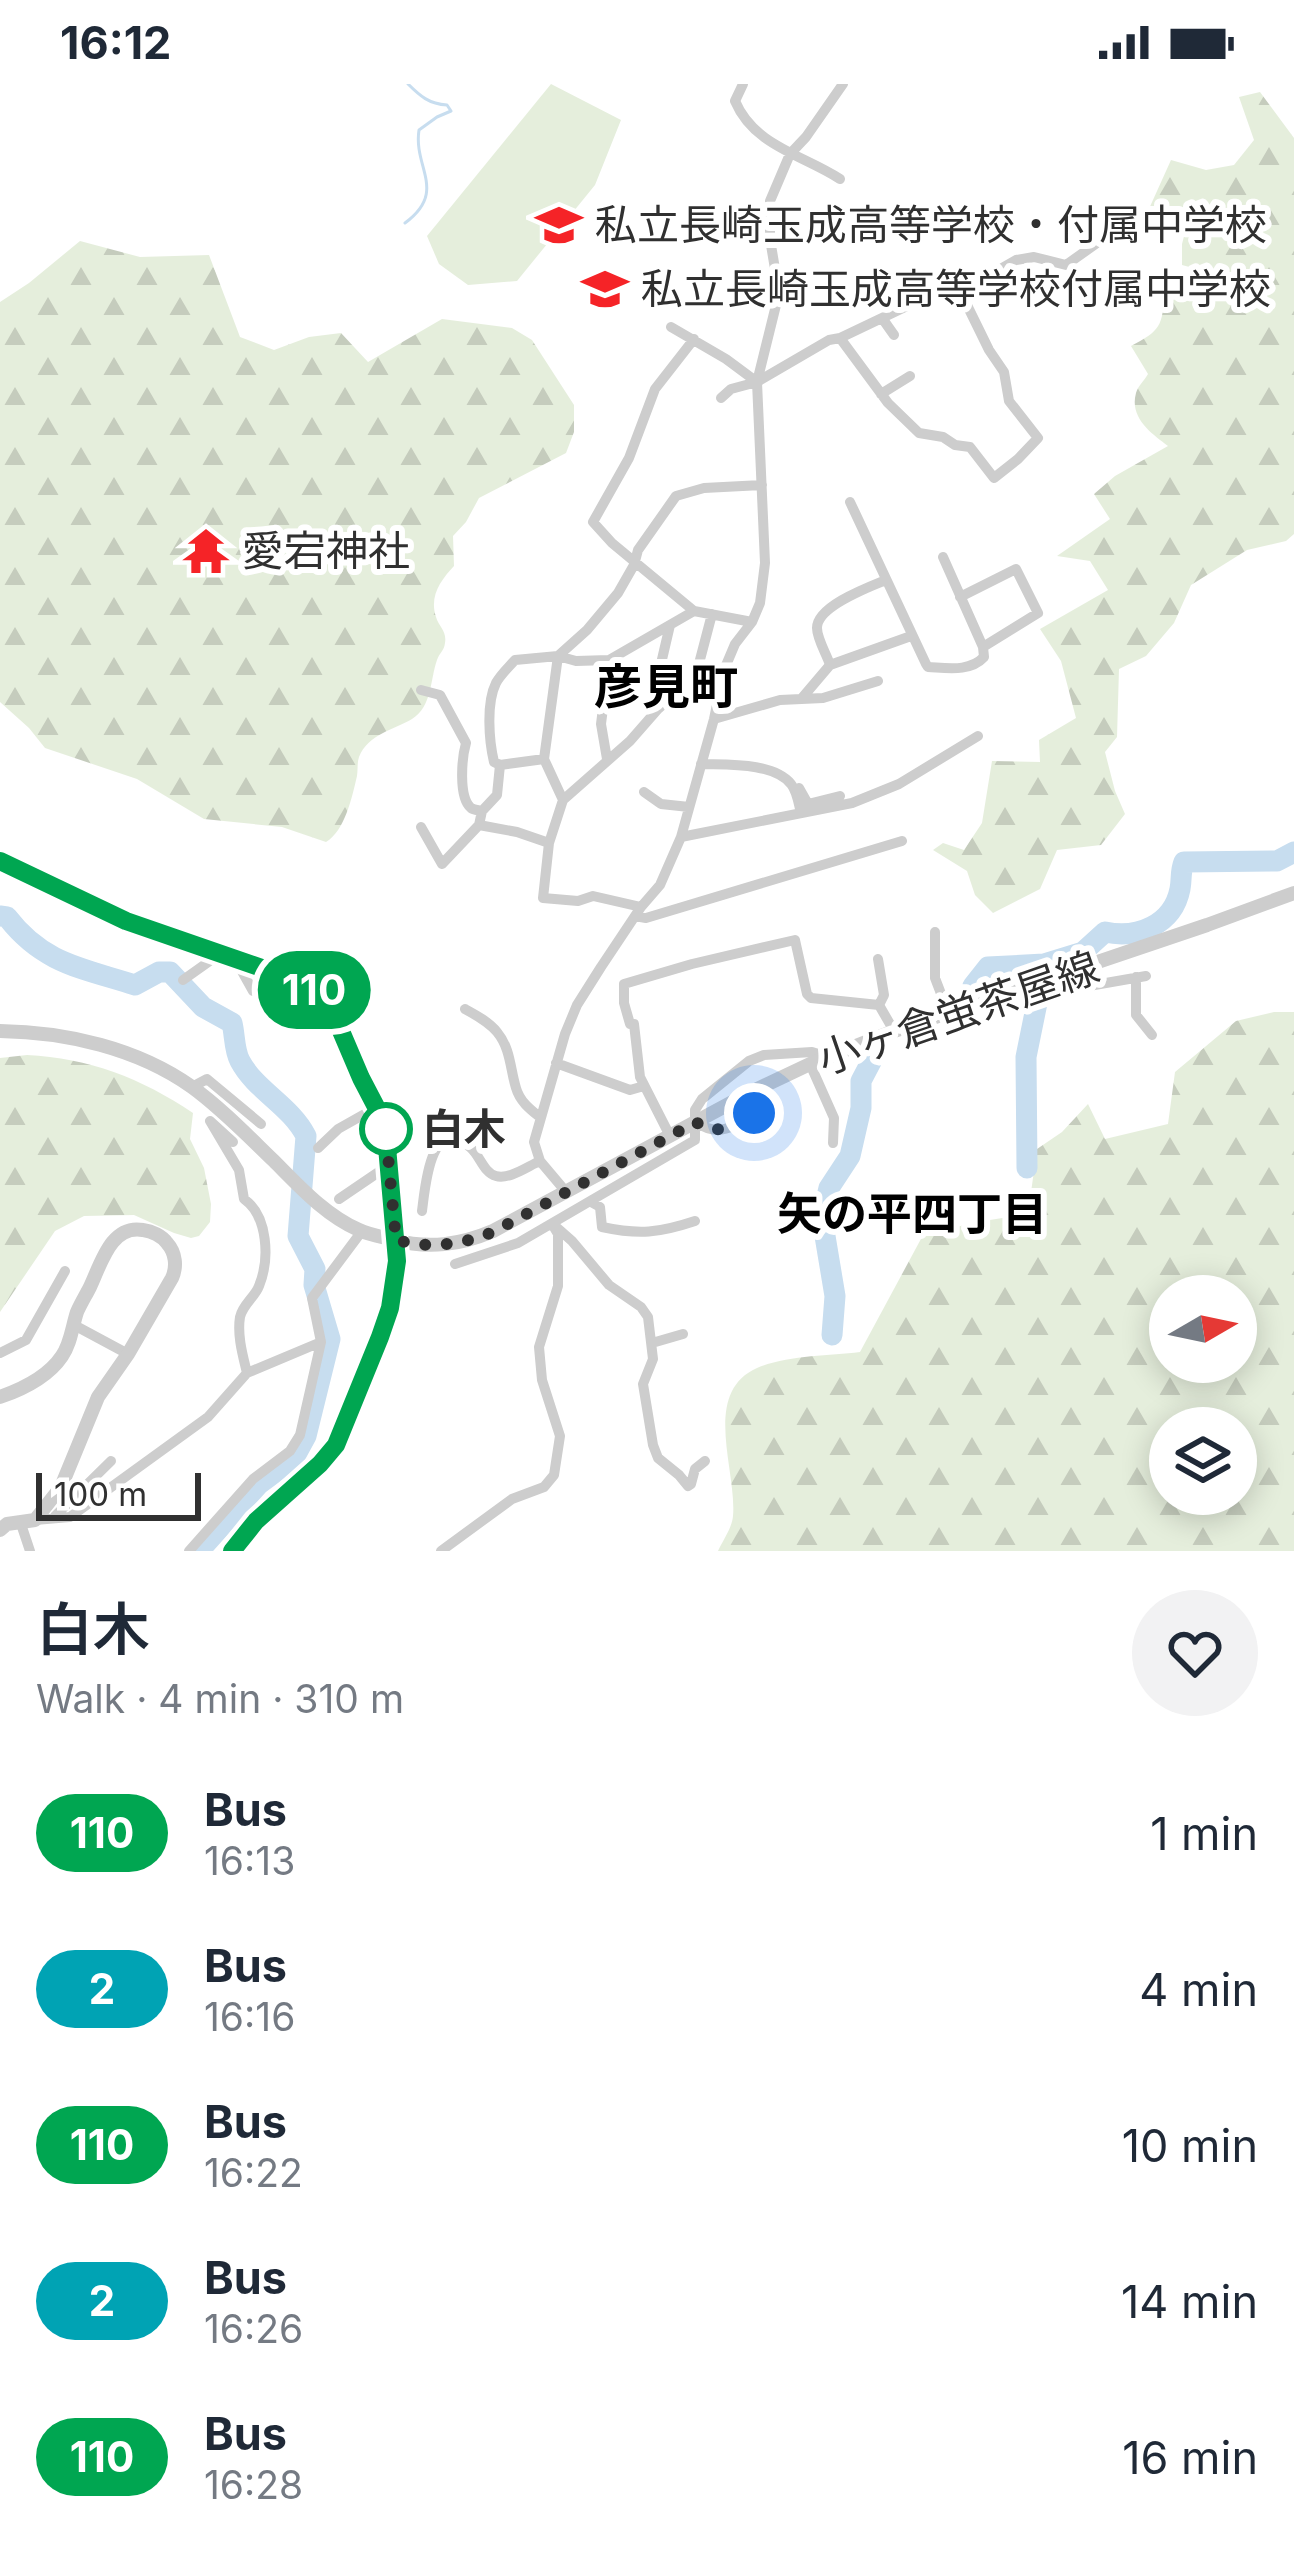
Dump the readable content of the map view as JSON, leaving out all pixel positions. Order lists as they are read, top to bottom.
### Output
{
  "streets": {
    "street": ["小ヶ倉蛍茶屋線"]
  },
  "districts": ["彦見町", "矢の平四丁目"],
  "places": {
    "school or university": ["私立長崎玉成高等学校・付属中学校", "私立長崎玉成高等学校付属中学校"],
    "temple": ["愛宕神社"],
    "other": ["白木"]
  },
  "lines": ["bus line 110"],
  "scale_bar": "100 m",
  "north": "right",
  "page": {
    "status": "16:12",
    "on_map": "110",
    "scale": "100 m",
    "heading": ["白木", "Walk · 4 min · 310 m"],
    "list": [
      {
        "mark": "110",
        "name": "Bus",
        "note": "16:13",
        "value": "1 min"
      },
      {
        "mark": "2",
        "name": "Bus",
        "note": "16:16",
        "value": "4 min"
      },
      {
        "mark": "110",
        "name": "Bus",
        "note": "16:22",
        "value": "10 min"
      },
      {
        "mark": "2",
        "name": "Bus",
        "note": "16:26",
        "value": "14 min"
      },
      {
        "mark": "110",
        "name": "Bus",
        "note": "16:28",
        "value": "16 min"
      }
    ]
  }
}
